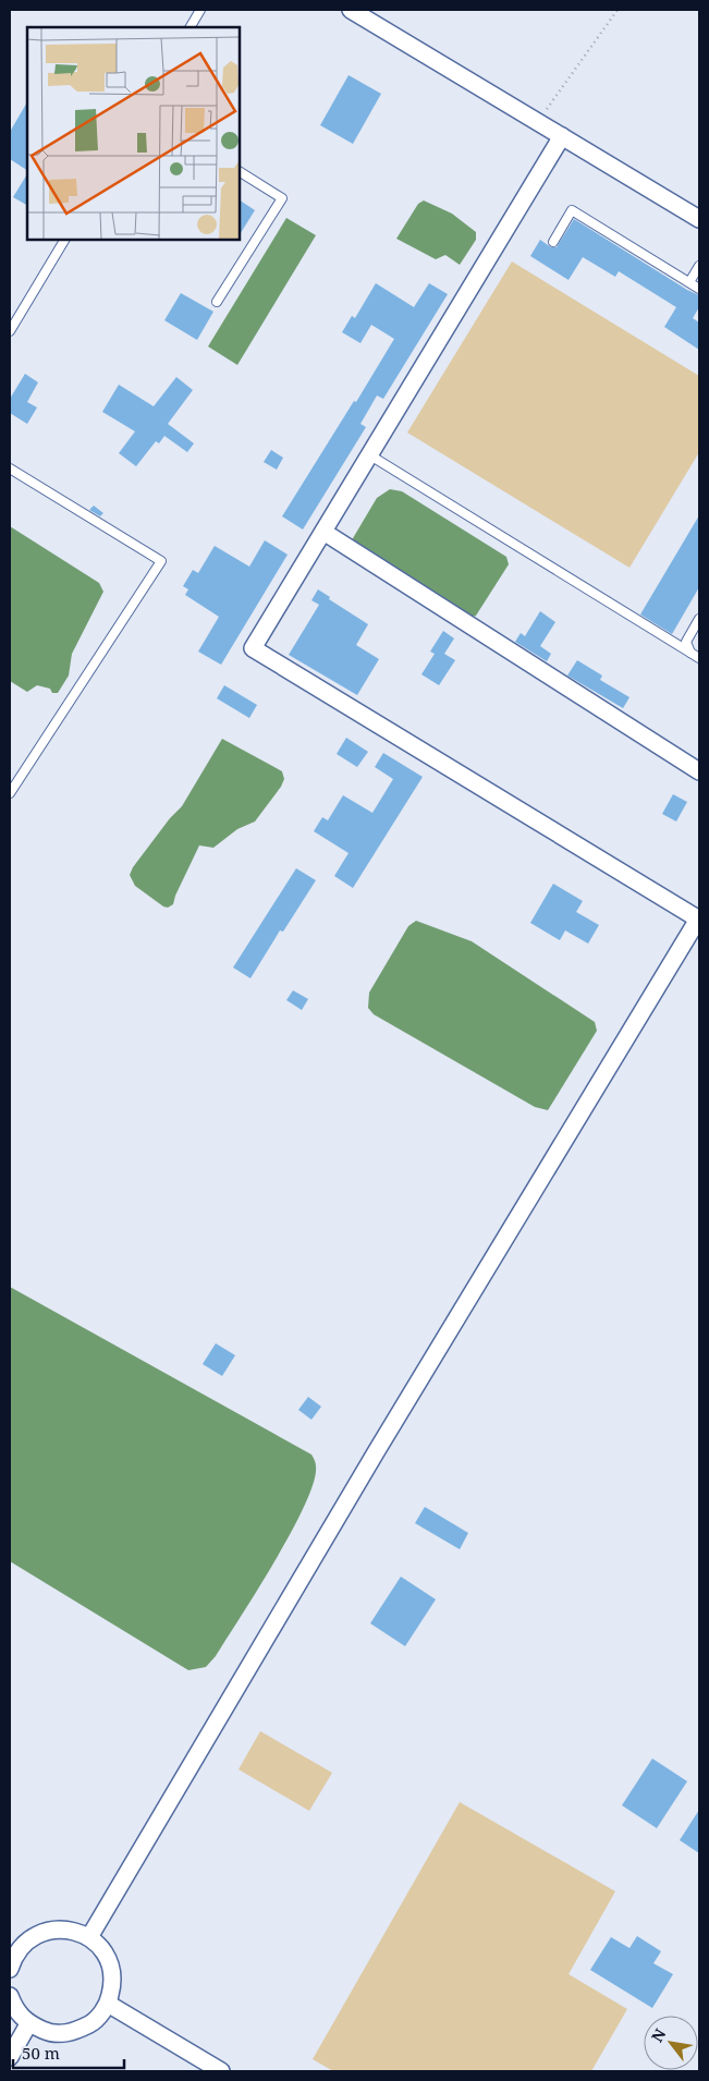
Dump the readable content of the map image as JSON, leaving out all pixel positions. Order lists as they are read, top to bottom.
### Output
{
  "scale_bar": "50 m",
  "north": "top left"
}
